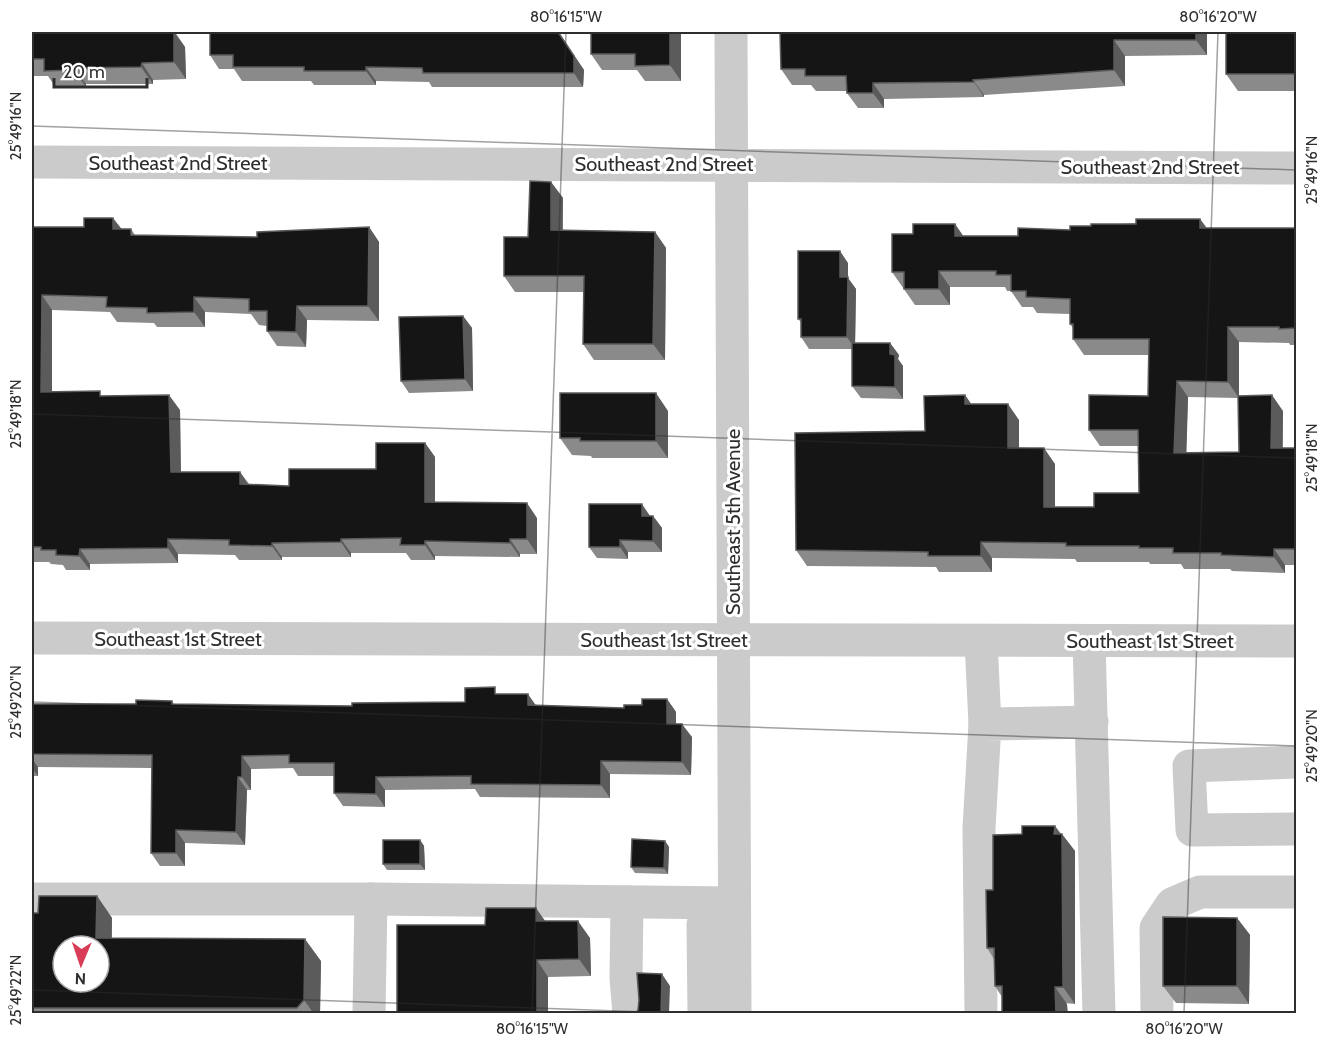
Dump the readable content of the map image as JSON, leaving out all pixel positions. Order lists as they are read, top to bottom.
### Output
{
  "streets": {
    "street": ["Southeast 2nd Street", "Southeast 5th Avenue", "Southeast 1st Street"]
  },
  "crossings": [
    ["Southeast 2nd Street", "Southeast 5th Avenue"],
    ["Southeast 5th Avenue", "Southeast 1st Street"]
  ],
  "scale_bar": "20 m",
  "north": "bottom",
  "coordinates": [
    "80°16'15\"W",
    "80°16'20\"W",
    "25°49'16\"N",
    "25°49'18\"N",
    "25°49'20\"N",
    "25°49'22\"N"
  ]
}
